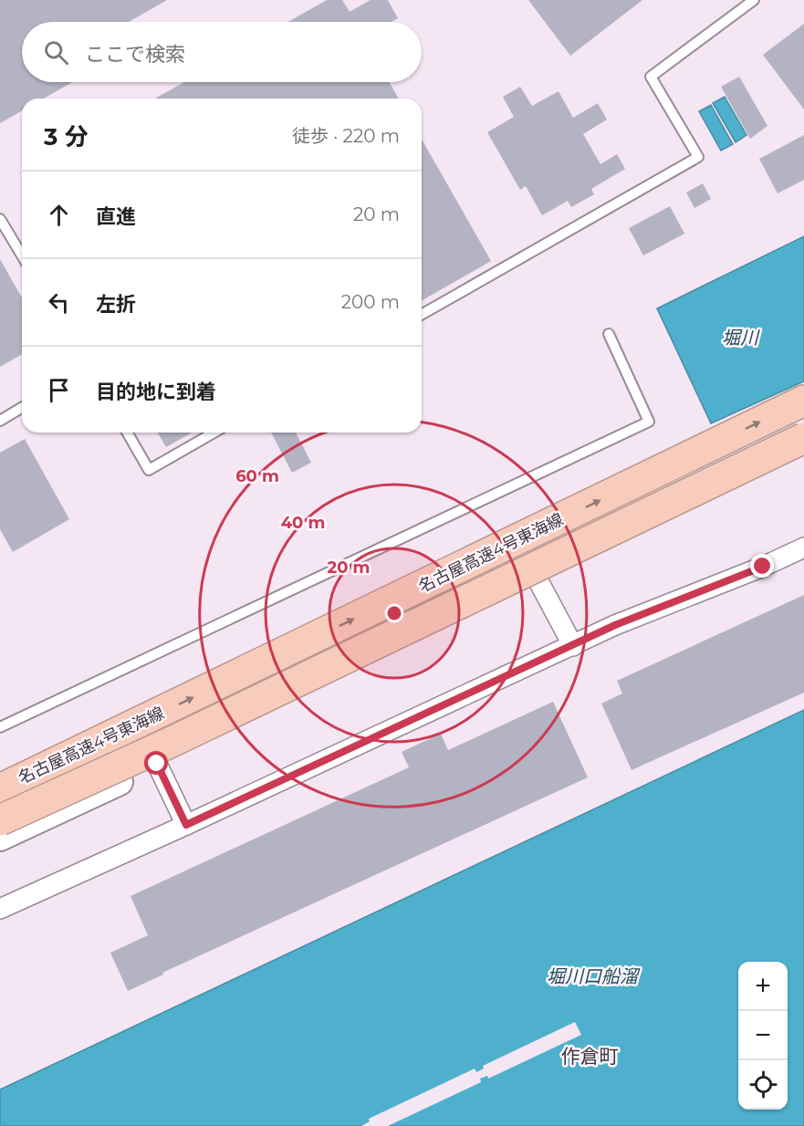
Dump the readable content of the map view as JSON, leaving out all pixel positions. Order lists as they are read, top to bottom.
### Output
{
  "streets": {
    "highway": ["名古屋高速4号東海線"]
  },
  "districts": ["作倉町"],
  "water": ["堀川", "堀川口船溜"],
  "page": {
    "search": "ここで検索",
    "heading": ["3 分", "徒歩 · 220 m"],
    "list": [
      ["直進", "20 m"],
      ["左折", "200 m"],
      "目的地に到着"
    ],
    "map_buttons": ["+", "−"]
  },
  "rings": ["60 m", "40 m", "20 m"]
}
